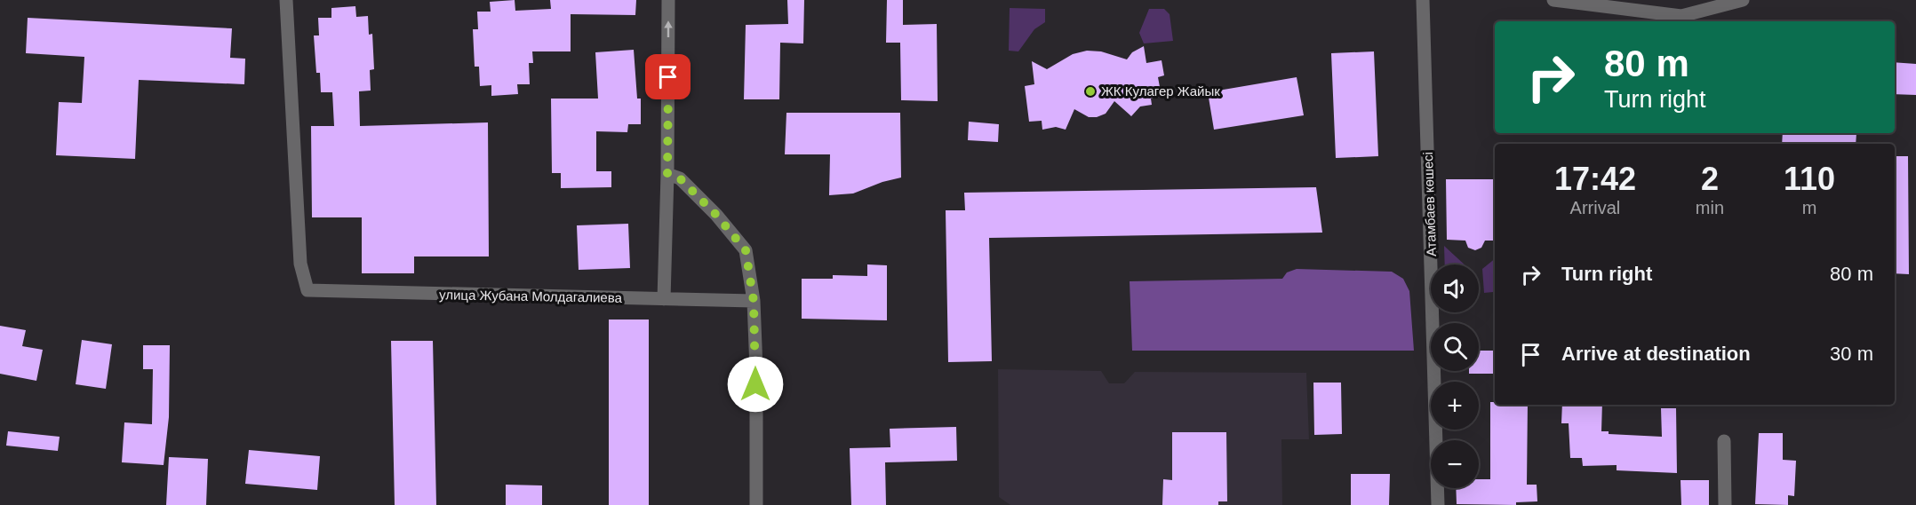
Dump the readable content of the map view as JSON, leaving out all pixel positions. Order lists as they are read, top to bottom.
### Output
{
  "streets": {
    "street": ["Атамбаев көшесі", "улица Жубана Молдагалиева"]
  },
  "places": ["ЖК Кулагер Жайык"],
  "page": {
    "turn": ["80 m", "Turn right"],
    "eta": [
      "17:42",
      "Arrival",
      "2",
      "min",
      "110",
      "m"
    ],
    "list": [
      {
        "name": "Turn right",
        "value": "80 m"
      },
      {
        "name": "Arrive at destination",
        "value": "30 m"
      }
    ],
    "map_buttons": ["+", "−"]
  }
}
